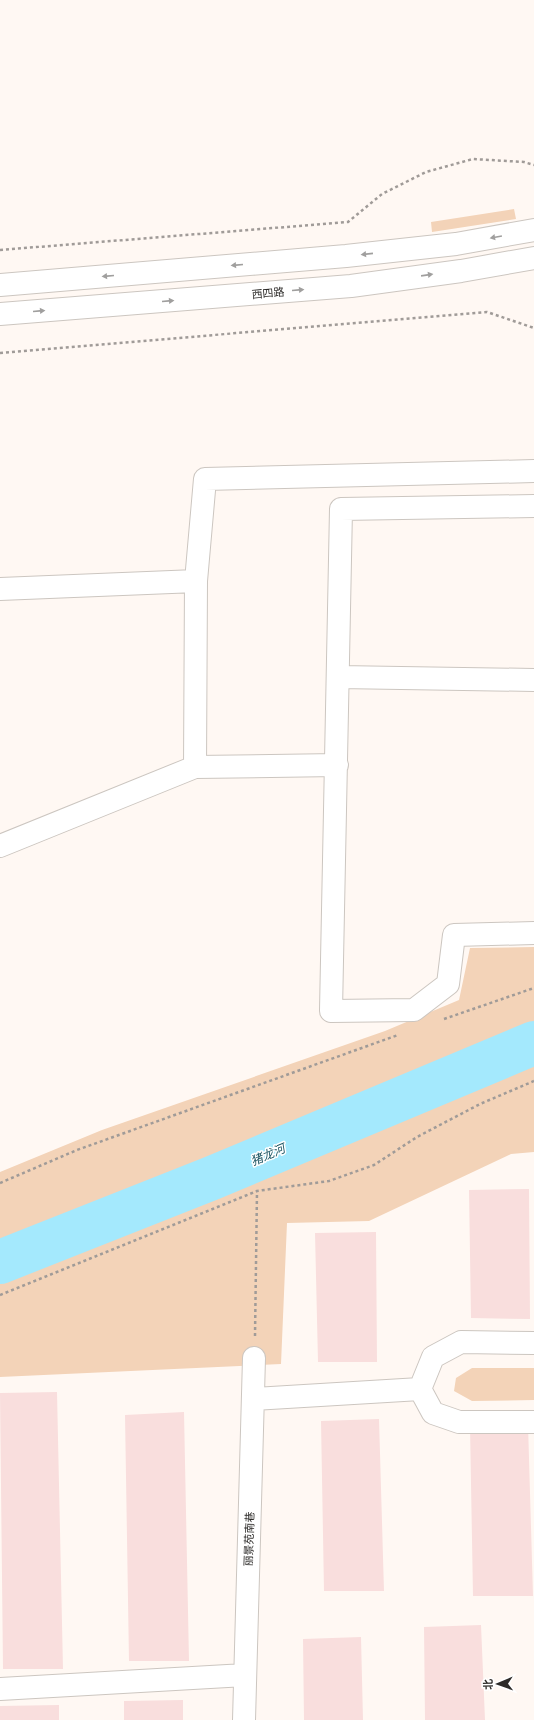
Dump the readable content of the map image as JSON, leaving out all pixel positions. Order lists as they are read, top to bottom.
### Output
{
  "streets": {
    "street": ["西四路", "丽景苑南巷"]
  },
  "water": ["猪龙河"],
  "north": "left"
}
